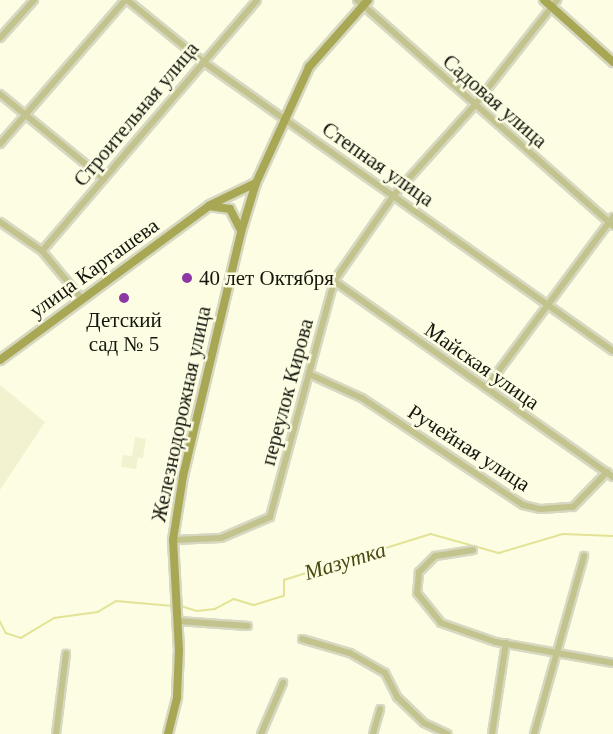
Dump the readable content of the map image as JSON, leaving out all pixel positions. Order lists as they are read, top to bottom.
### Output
{
  "streets": {
    "street": [
      "Садовая улица",
      "Строительная улица",
      "Степная улица",
      "улица Карташева",
      "Майская улица",
      "переулок Кирова",
      "Железнодорожная улица",
      "Ручейная улица"
    ]
  },
  "crossings": [
    ["Садовая улица", "переулок Кирова"],
    ["Садовая улица", "Железнодорожная улица"],
    ["Строительная улица", "Степная улица"],
    ["Степная улица", "переулок Кирова"],
    ["Степная улица", "Железнодорожная улица"],
    ["улица Карташева", "Железнодорожная улица"],
    ["Майская улица", "переулок Кирова"],
    ["Майская улица", "Ручейная улица"],
    ["переулок Кирова", "Железнодорожная улица"],
    ["переулок Кирова", "Ручейная улица"]
  ],
  "water": ["Мазутка"],
  "places": ["40 лет Октября", "Детский сад № 5"]
}
